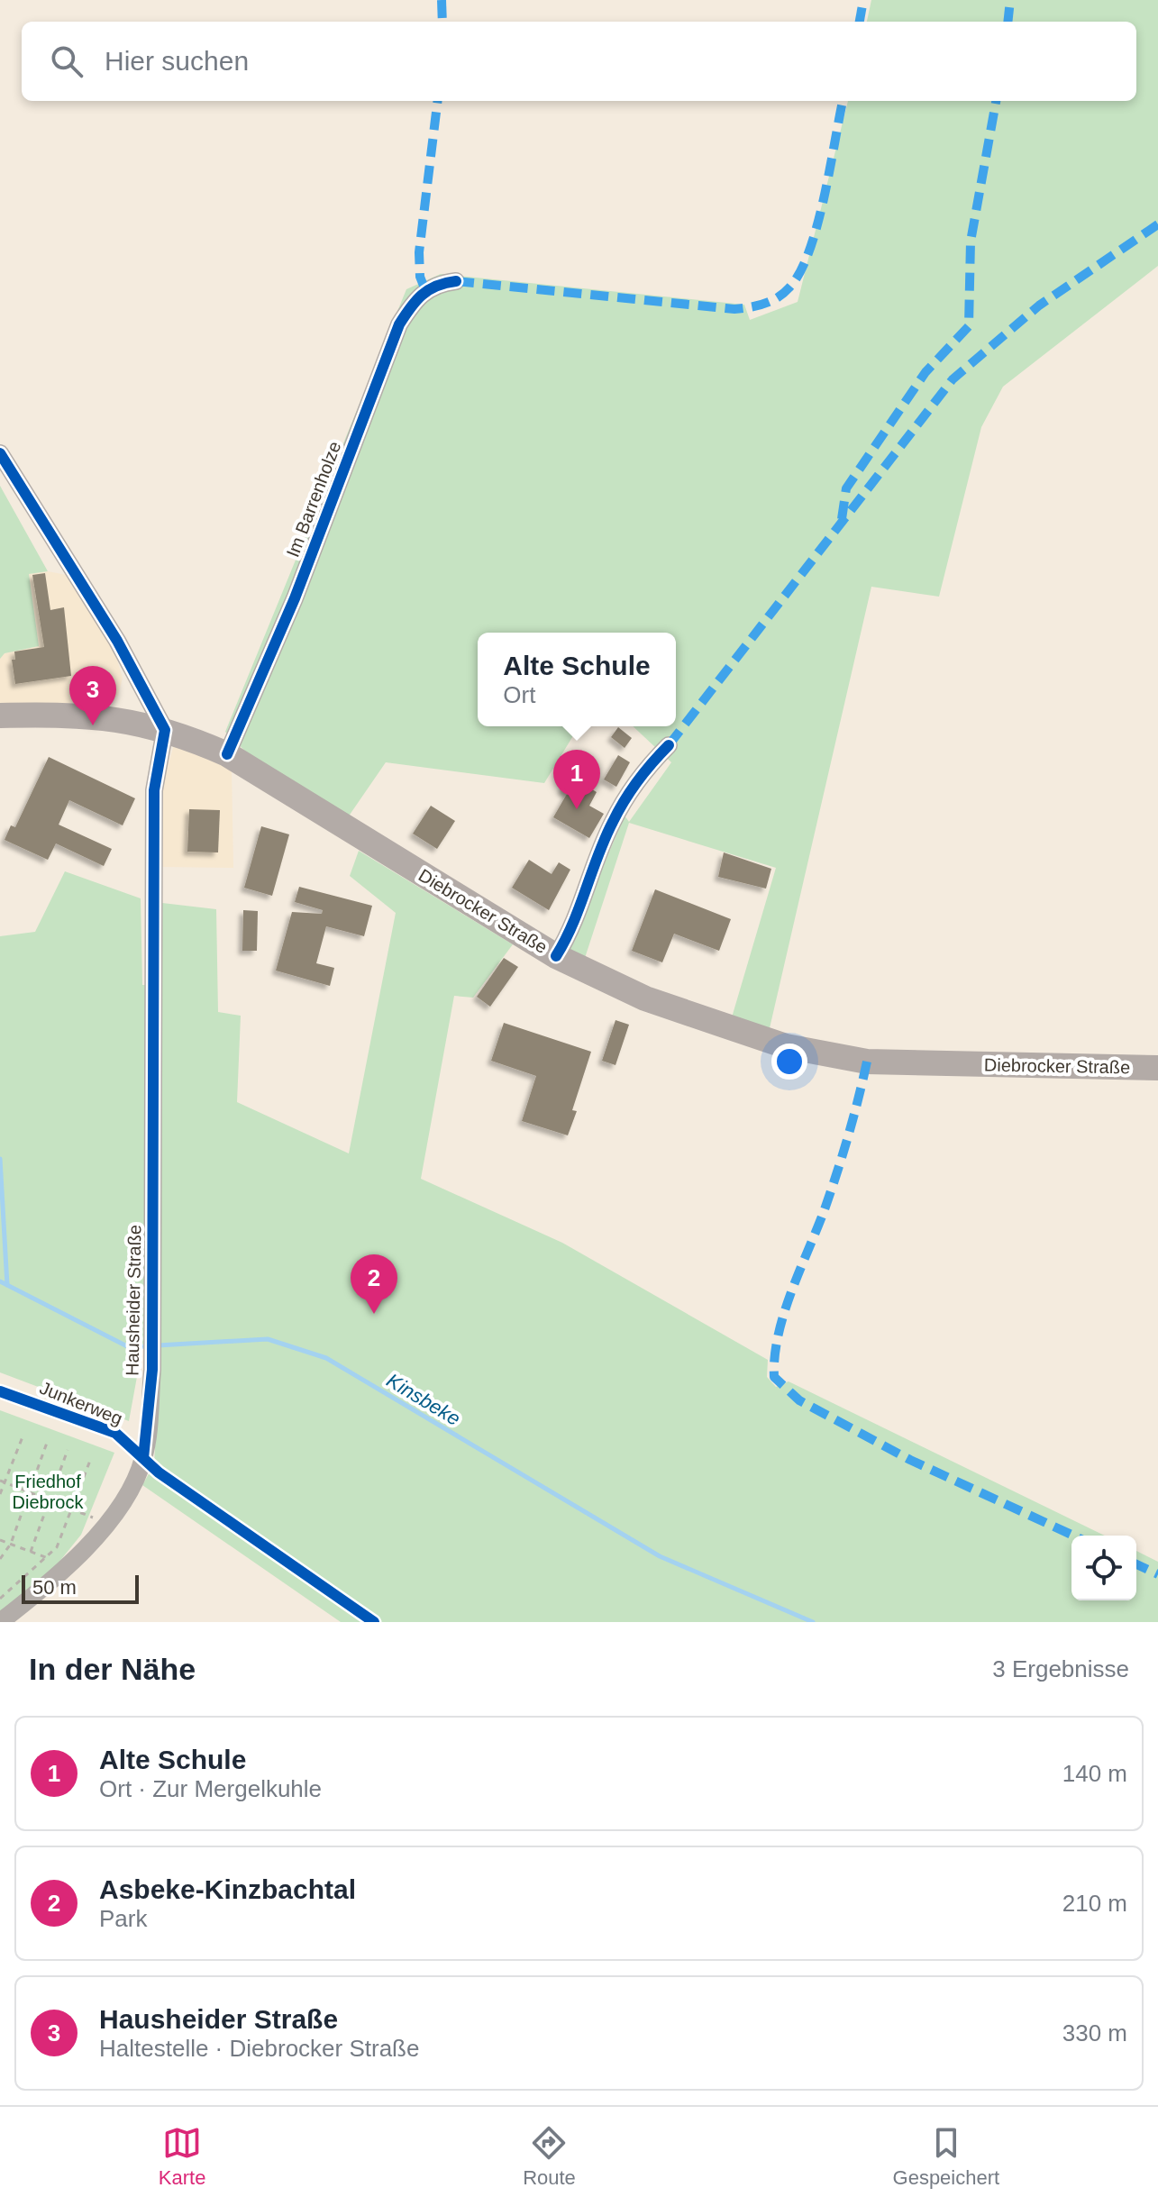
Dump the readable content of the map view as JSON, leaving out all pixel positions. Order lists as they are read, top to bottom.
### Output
{
  "streets": {
    "main road": ["Diebrocker Straße"],
    "street": ["Im Barrenholze", "Hausheider Straße"],
    "lane": ["Junkerweg"]
  },
  "crossings": [
    ["Im Barrenholze", "Diebrocker Straße"],
    ["Diebrocker Straße", "Hausheider Straße"],
    ["Hausheider Straße", "Junkerweg"]
  ],
  "water": ["Kinsbeke"],
  "parks": ["Friedhof Diebrock"],
  "scale_bar": "50 m",
  "page": {
    "search": "Hier suchen",
    "popup": ["Alte Schule", "Ort"],
    "pins": ["3", "1", "2"],
    "scale": "50 m",
    "heading": ["In der Nähe", "3 Ergebnisse"],
    "list": [
      {
        "mark": "1",
        "name": "Alte Schule",
        "note": "Ort · Zur Mergelkuhle",
        "value": "140 m"
      },
      {
        "mark": "2",
        "name": "Asbeke-Kinzbachtal",
        "note": "Park",
        "value": "210 m"
      },
      {
        "mark": "3",
        "name": "Hausheider Straße",
        "note": "Haltestelle · Diebrocker Straße",
        "value": "330 m"
      }
    ],
    "nav": ["Karte", "Route", "Gespeichert"]
  }
}
